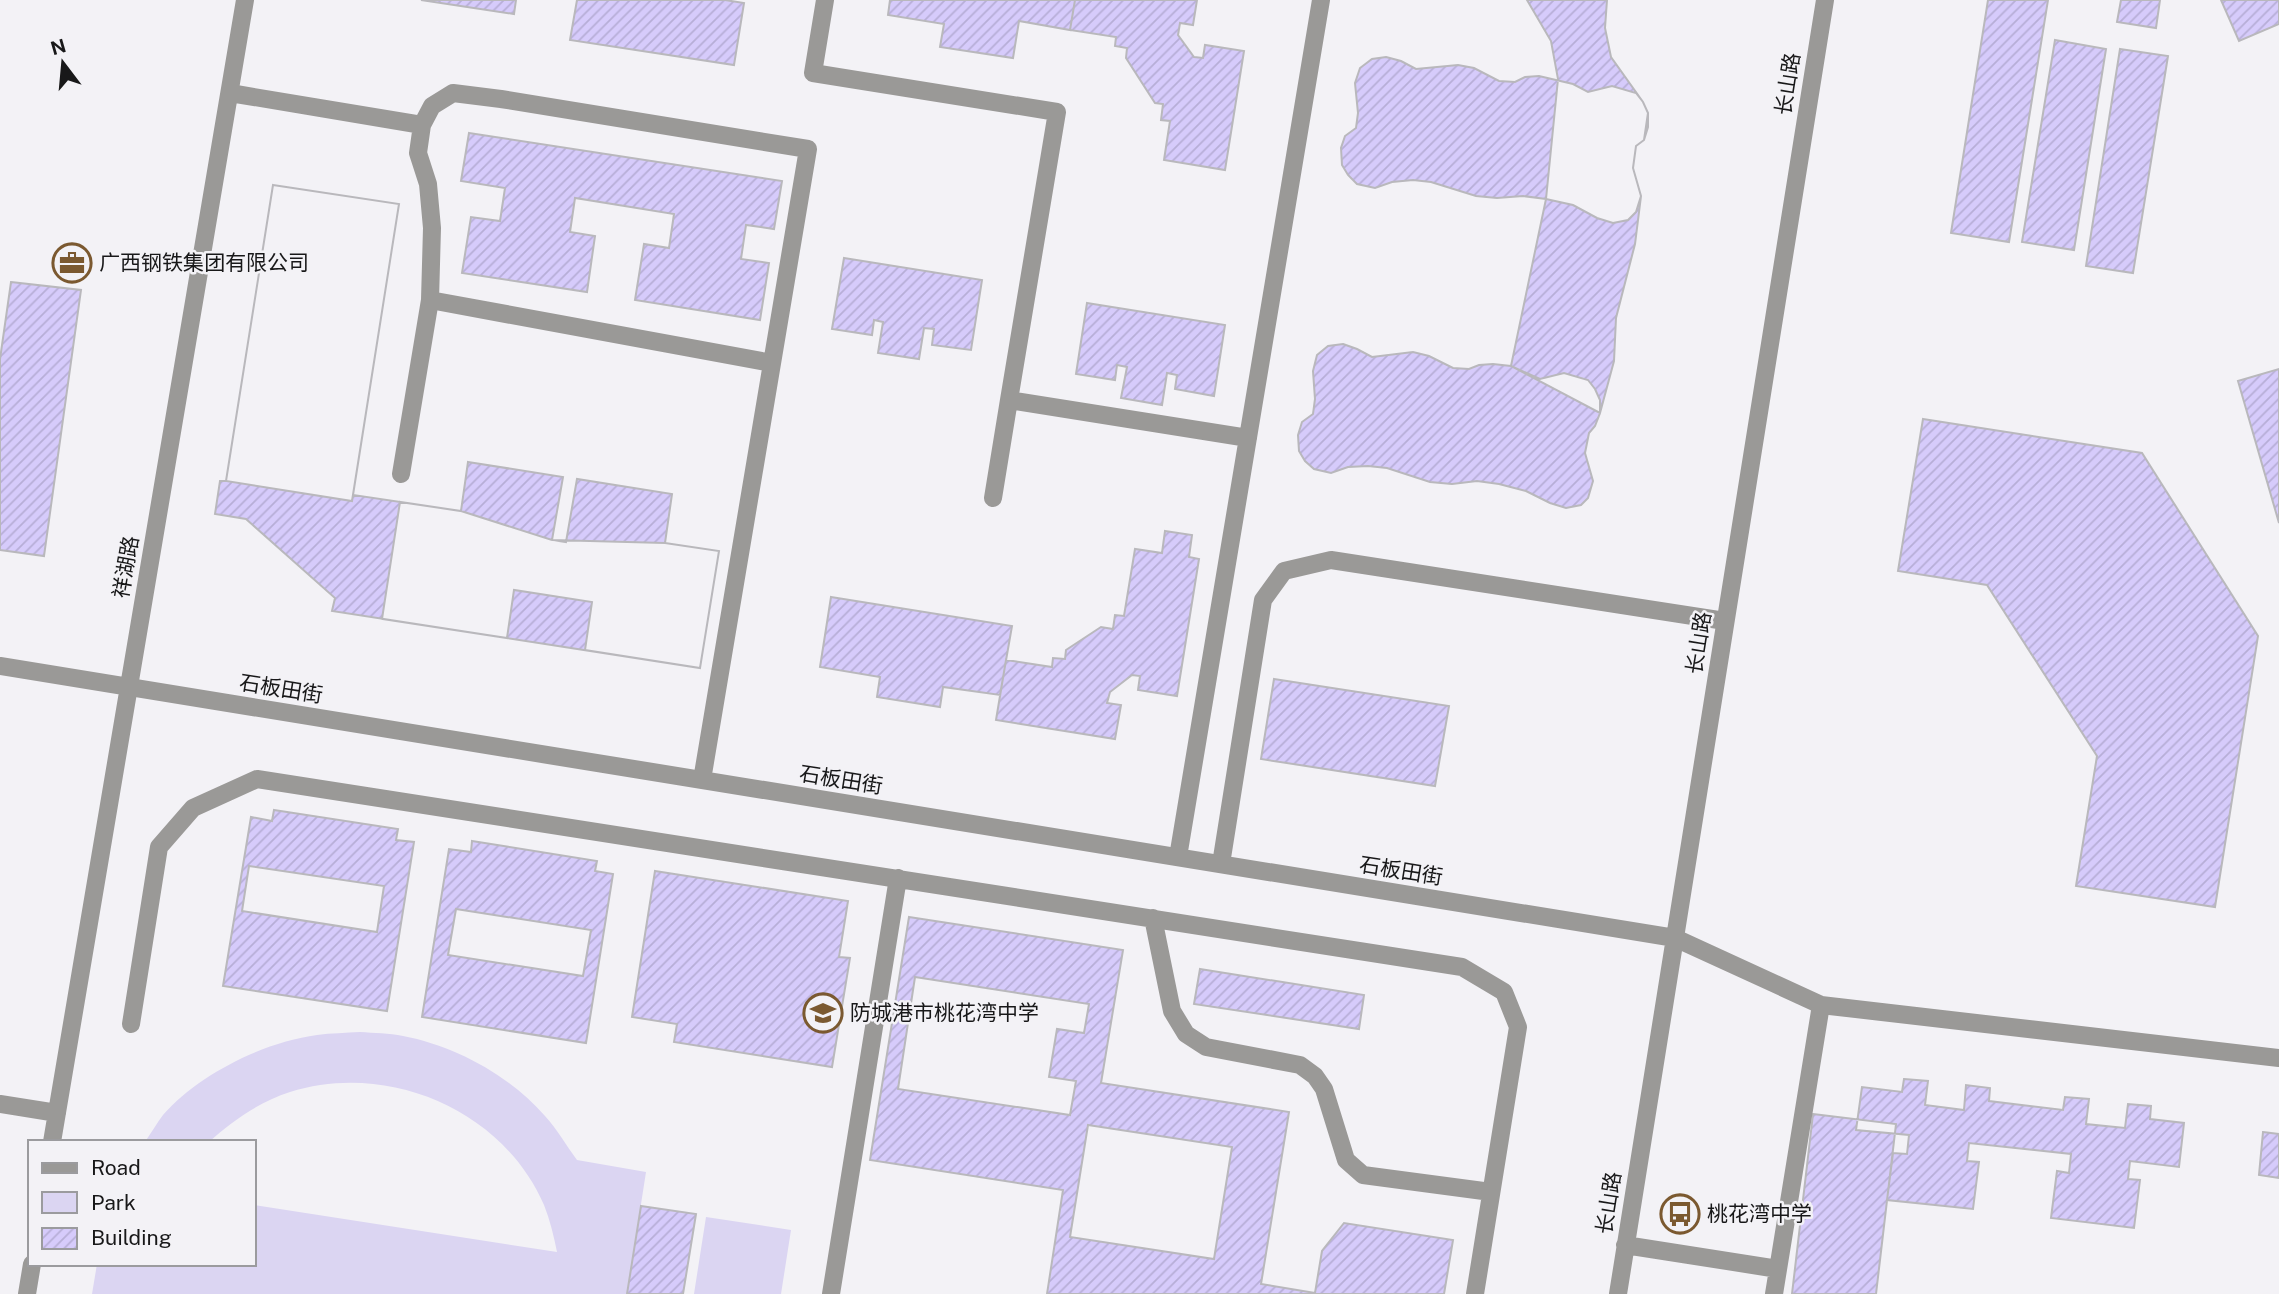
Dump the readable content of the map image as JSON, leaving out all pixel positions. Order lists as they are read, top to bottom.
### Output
{
  "streets": {
    "street": ["长山路", "祥湖路", "石板田街"]
  },
  "crossings": [
    ["长山路", "石板田街"],
    ["祥湖路", "石板田街"]
  ],
  "places": {
    "office": ["广西钢铁集团有限公司"],
    "school or university": ["防城港市桃花湾中学"],
    "bus stop": ["桃花湾中学"]
  },
  "legend": ["Road", "Park", "Building"],
  "north": "top"
}
